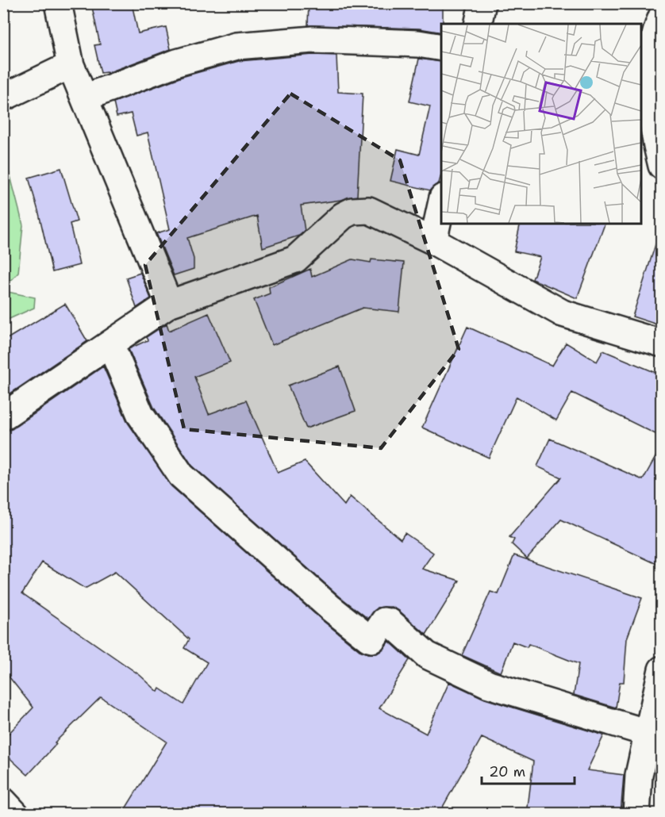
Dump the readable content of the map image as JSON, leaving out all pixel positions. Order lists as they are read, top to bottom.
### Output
{
  "scale_bar": "20 m"
}
